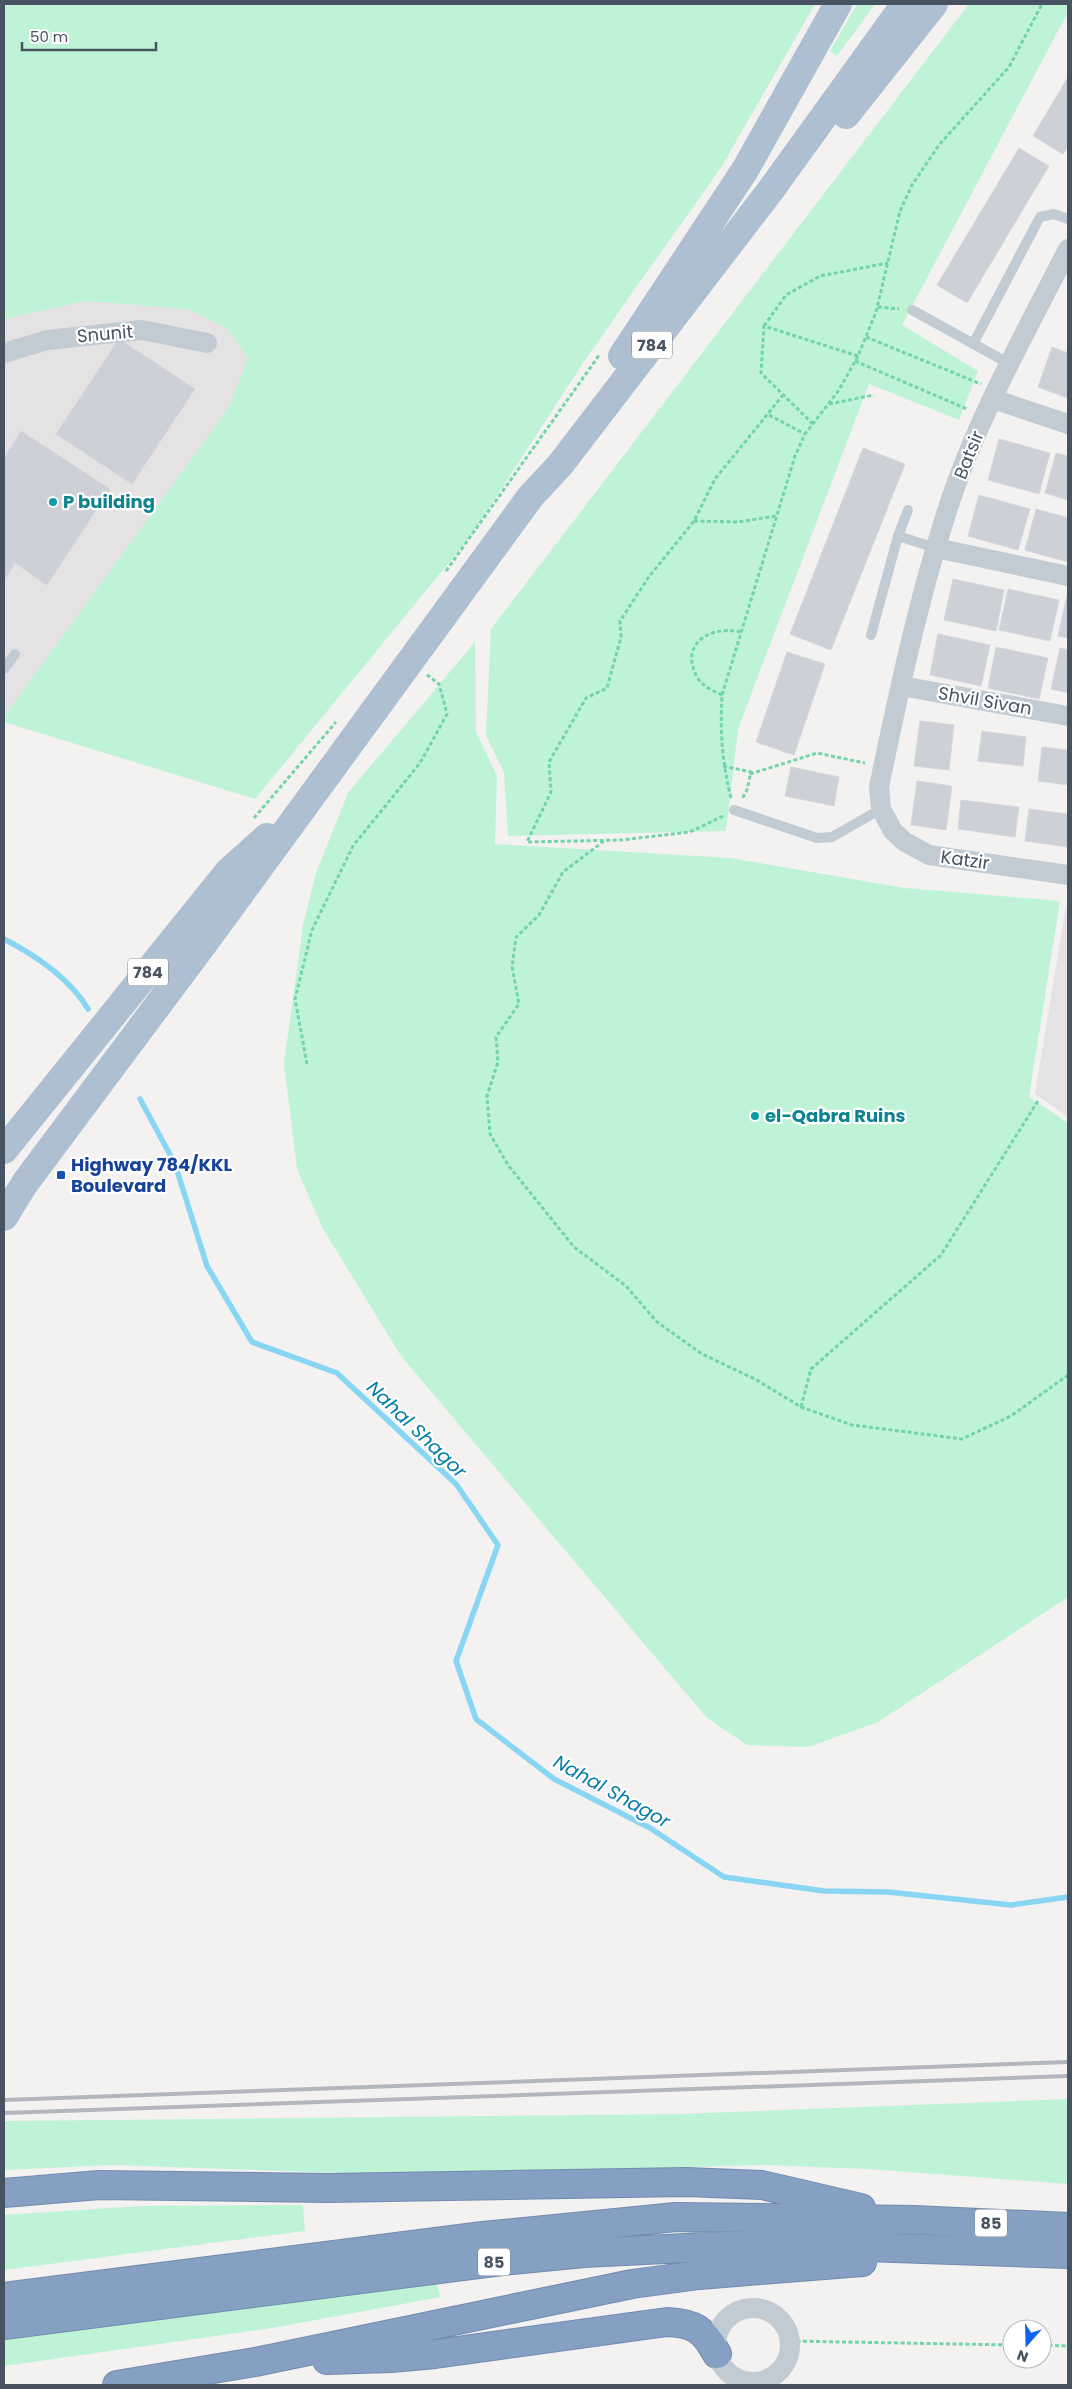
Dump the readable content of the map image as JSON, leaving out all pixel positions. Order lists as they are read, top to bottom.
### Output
{
  "streets": {
    "highway": ["85"],
    "main road": ["784"],
    "street": [
      "Snunit",
      "Batsir",
      "Shvil Sivan",
      "Katzir"
    ]
  },
  "crossings": [
    ["Batsir", "Shvil Sivan"],
    ["Batsir", "Katzir"],
    ["Shvil Sivan", "Katzir"]
  ],
  "water": ["Nahal Shagor"],
  "places": {
    "other": ["P building", "el-Qabra Ruins"],
    "transit": ["Highway 784/KKL Boulevard"]
  },
  "scale_bar": "50 m",
  "north": "bottom"
}
